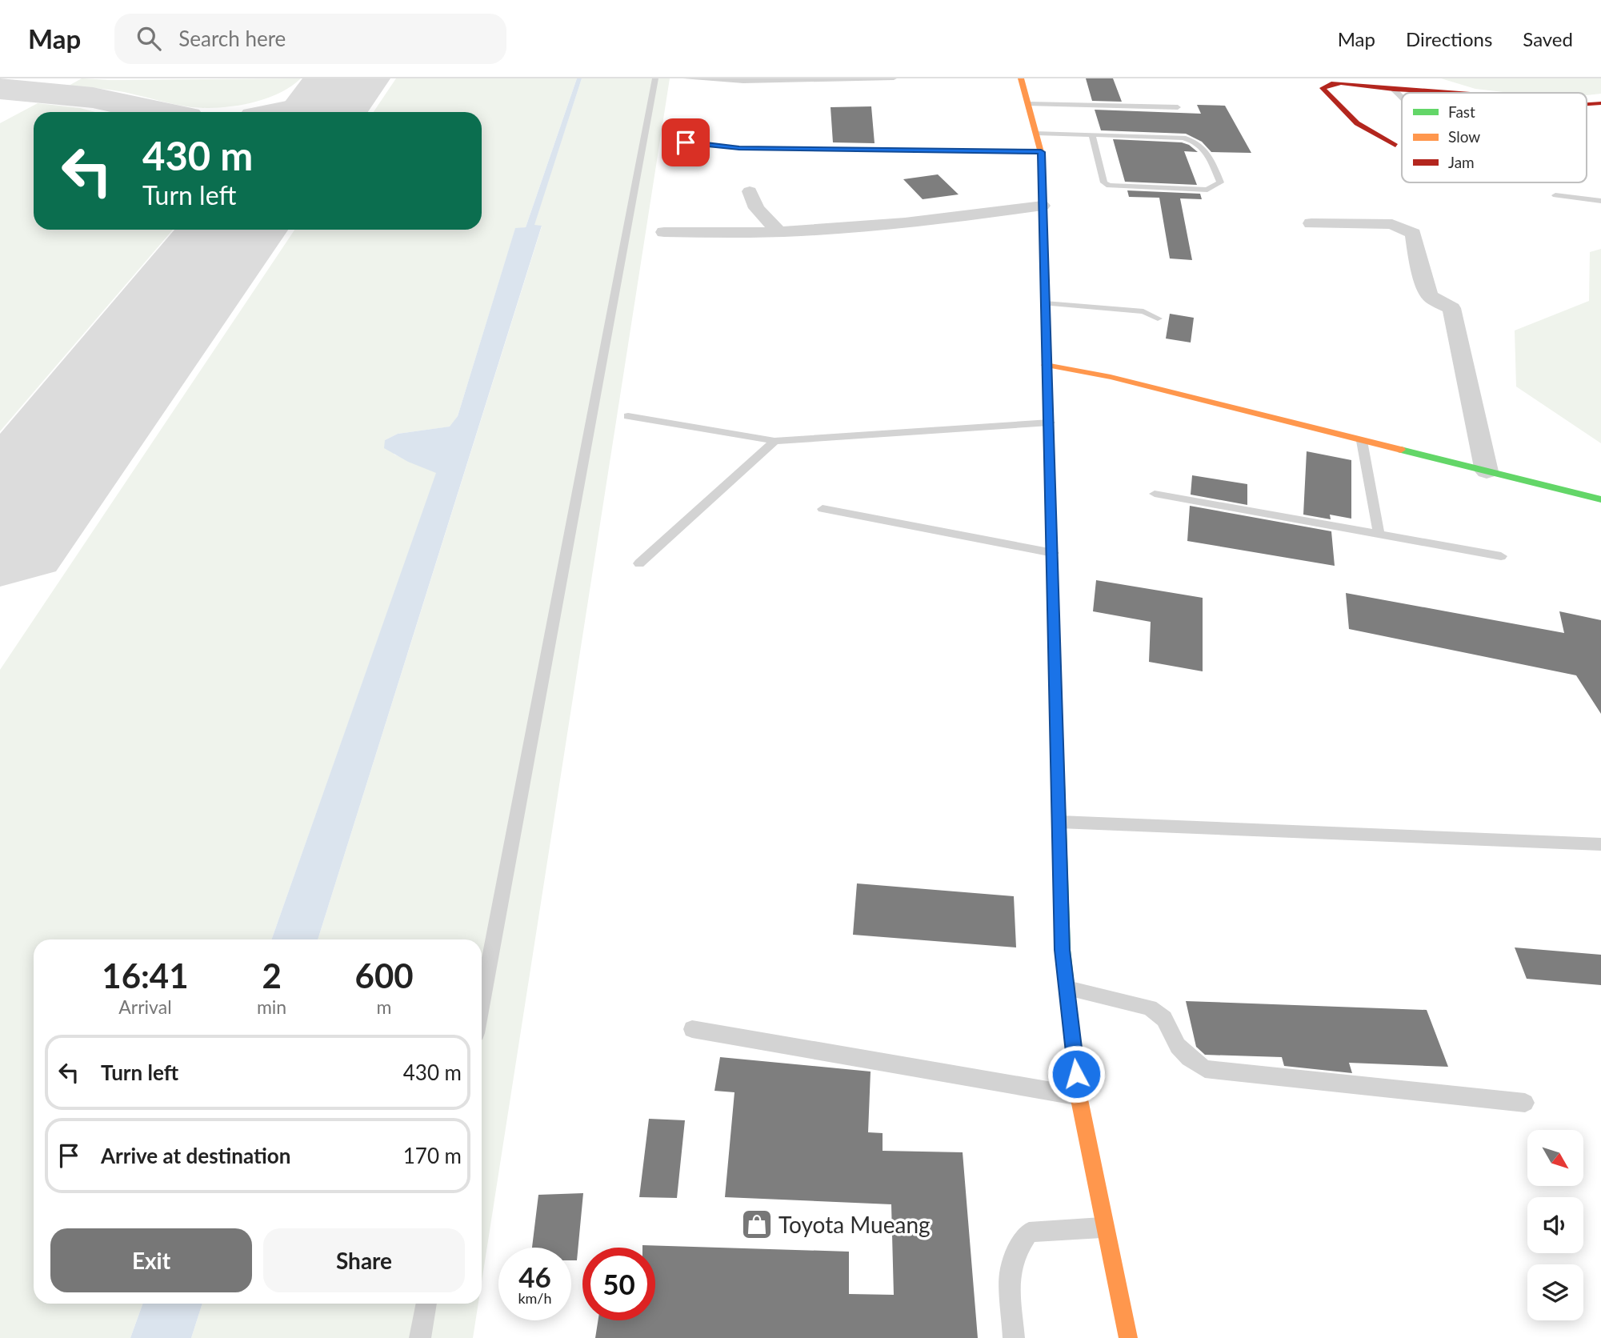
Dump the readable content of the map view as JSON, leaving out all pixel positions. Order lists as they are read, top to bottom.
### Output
{
  "places": {
    "shop": ["Toyota Mueang"]
  },
  "legend": ["Fast", "Slow", "Jam"],
  "north": "bottom right",
  "page": {
    "header": "Map",
    "search": "Search here",
    "nav": ["Map", "Directions", "Saved"],
    "turn": ["430 m", "Turn left"],
    "eta": [
      "16:41",
      "Arrival",
      "2",
      "min",
      "600",
      "m"
    ],
    "list": [
      {
        "name": "Turn left",
        "value": "430 m"
      },
      {
        "name": "Arrive at destination",
        "value": "170 m"
      }
    ],
    "buttons": ["Exit", "Share"],
    "speed": "46 km/h",
    "limit": "50"
  }
}
